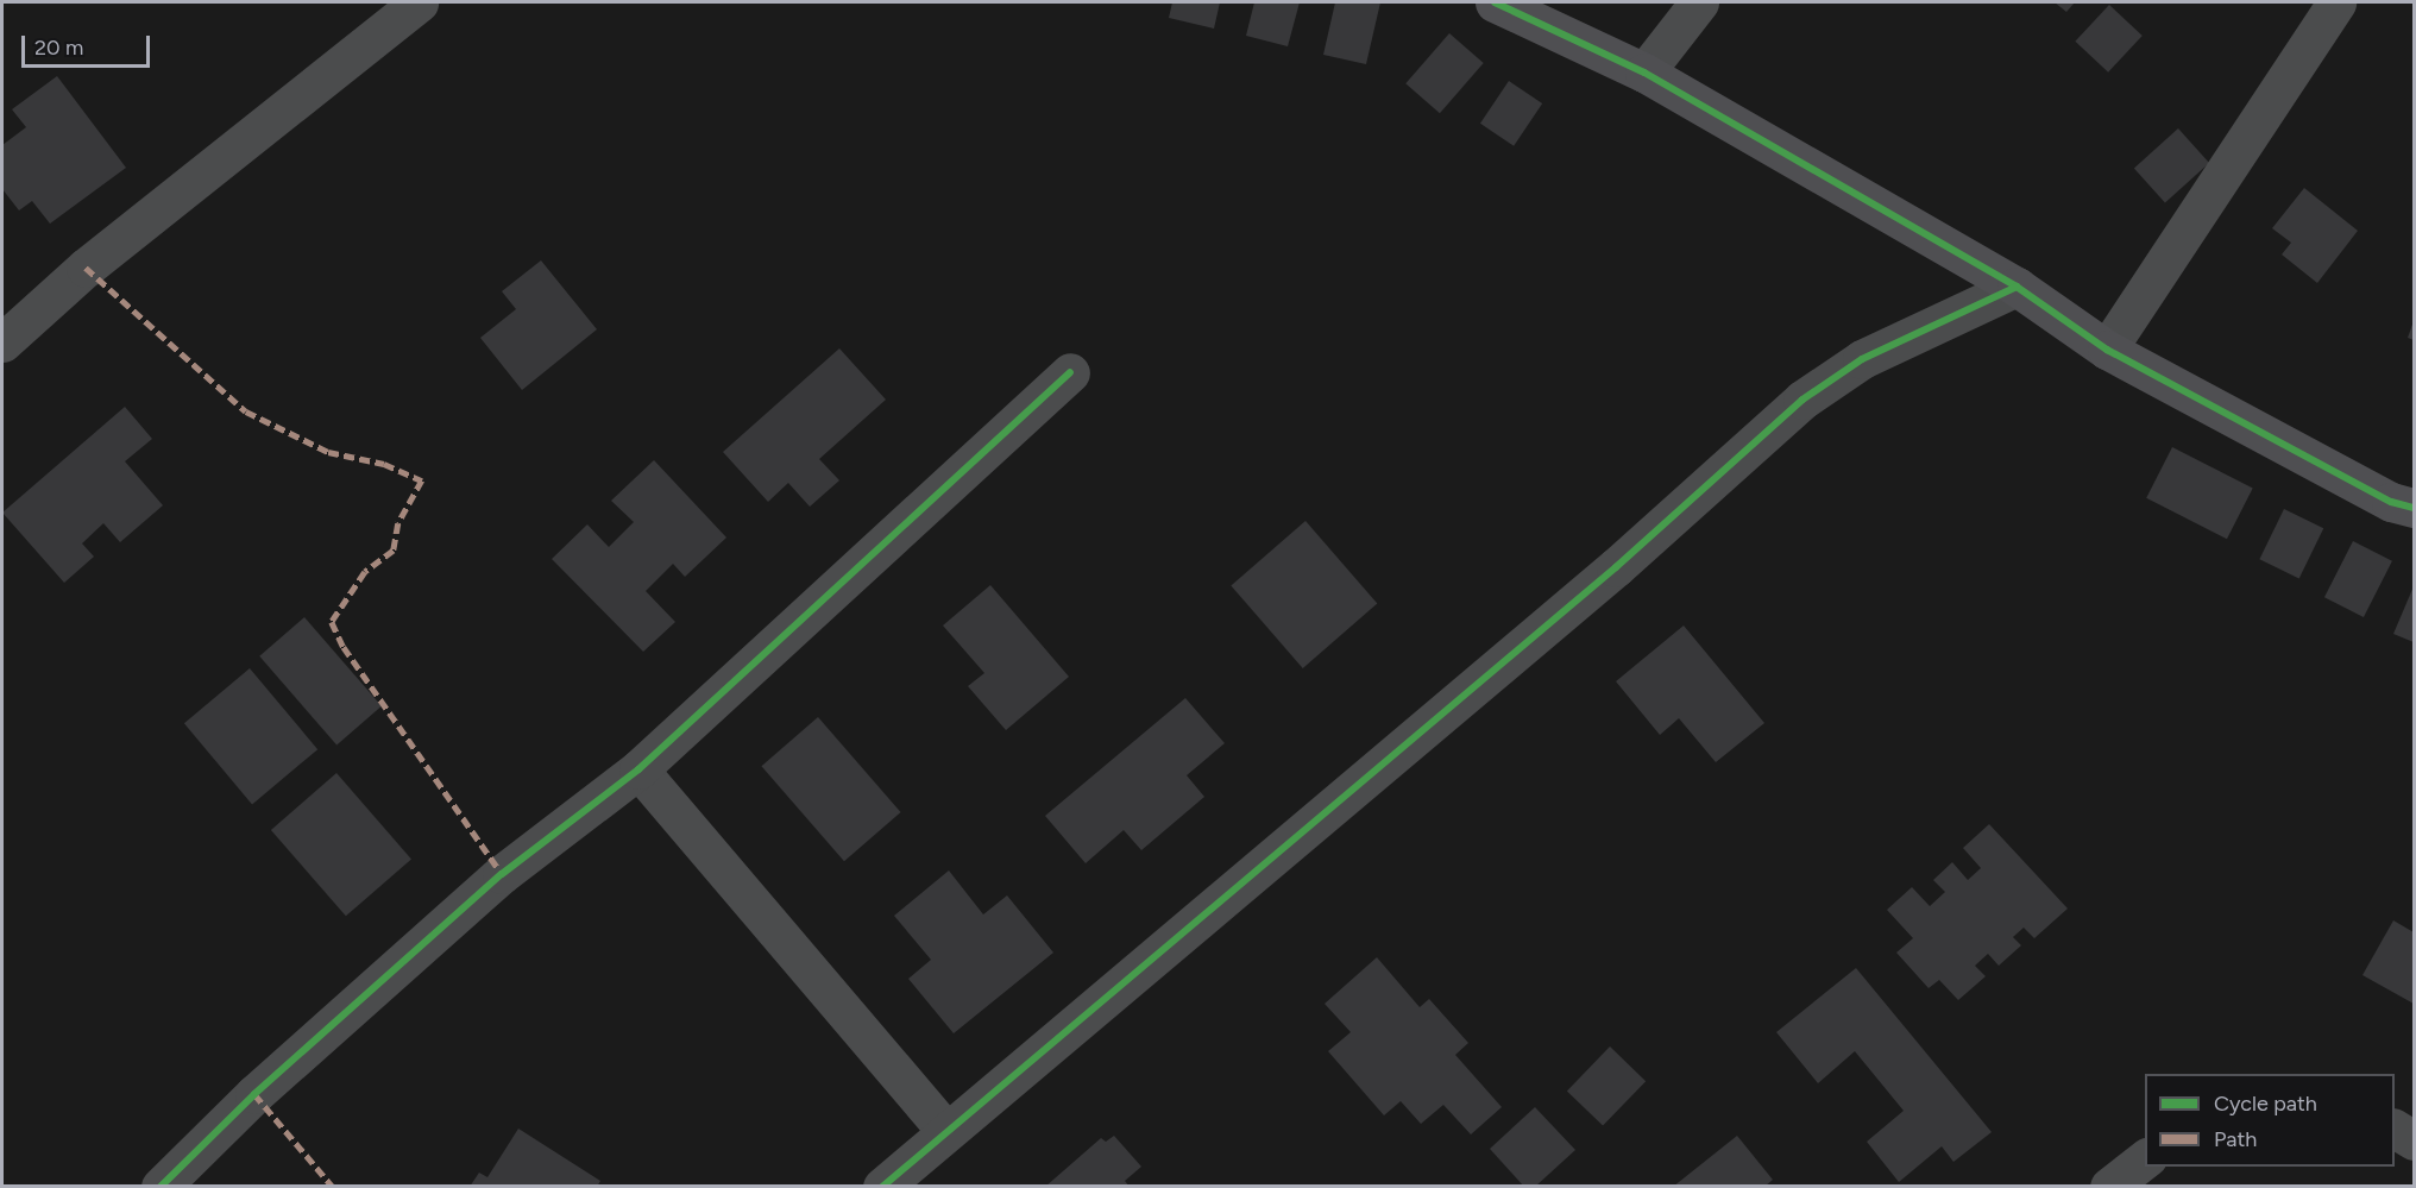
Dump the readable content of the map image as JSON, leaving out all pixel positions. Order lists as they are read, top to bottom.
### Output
{
  "legend": ["Cycle path", "Path"],
  "scale_bar": "20 m"
}
